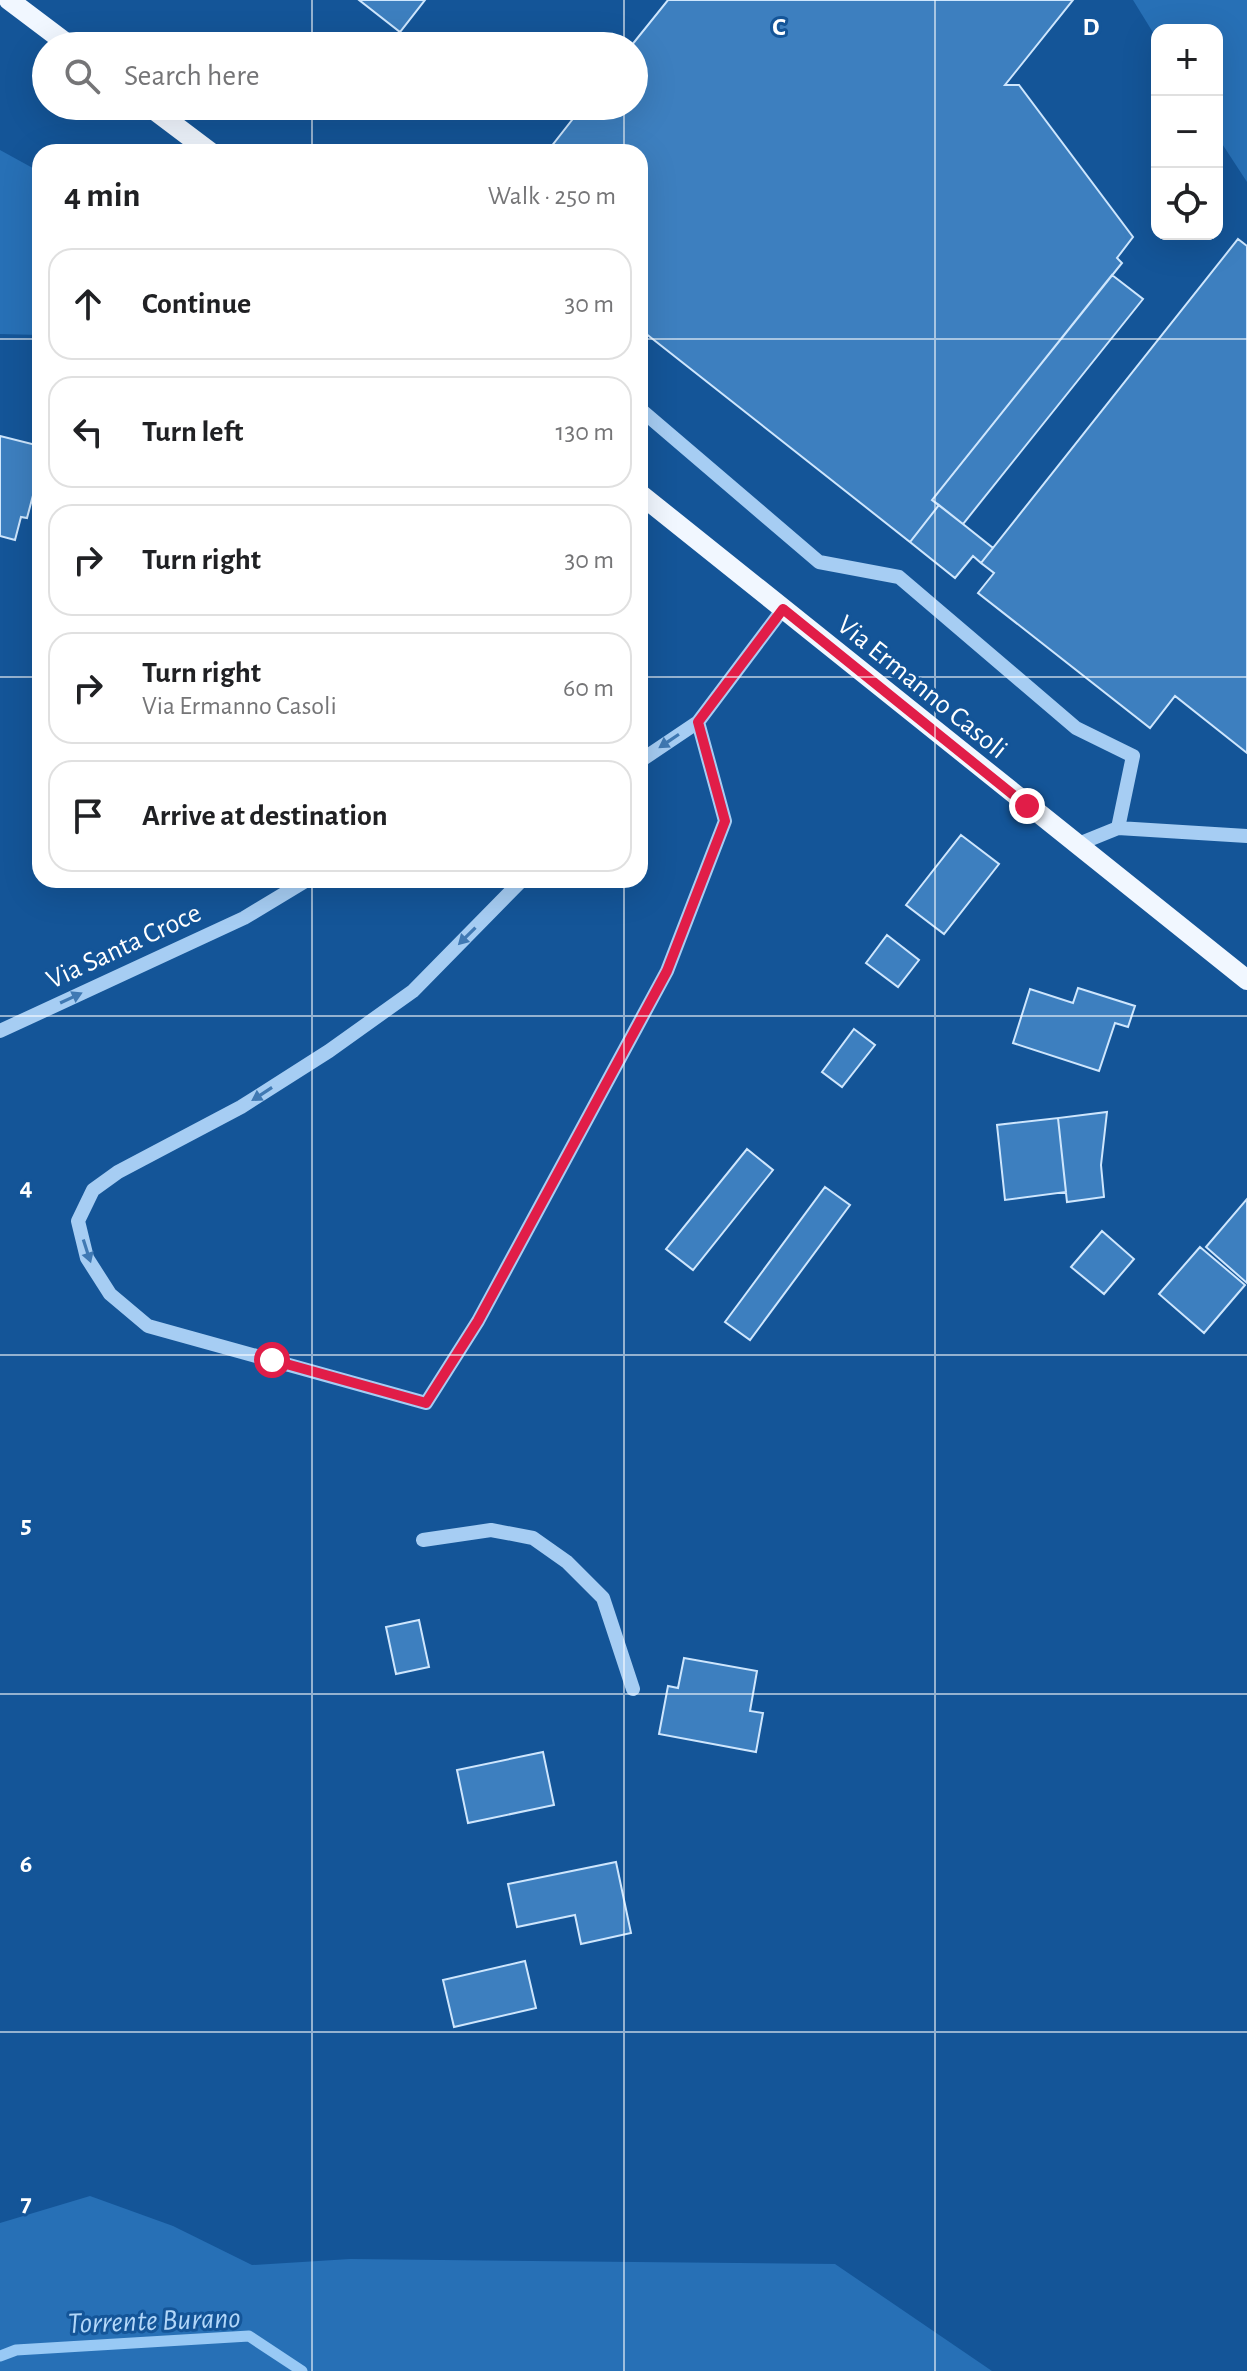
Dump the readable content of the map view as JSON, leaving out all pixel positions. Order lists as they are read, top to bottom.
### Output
{
  "streets": {
    "main road": ["Via Ermanno Casoli"],
    "street": ["Via Santa Croce"]
  },
  "one_way": ["Via Santa Croce"],
  "water": ["Torrente Burano"],
  "page": {
    "map_buttons": ["+", "−"],
    "search": "Search here",
    "heading": ["4 min", "Walk · 250 m"],
    "list": [
      ["Continue", "30 m"],
      ["Turn left", "130 m"],
      ["Turn right", "30 m"],
      ["Turn right", "Via Ermanno Casoli", "60 m"],
      "Arrive at destination"
    ]
  },
  "grid": {
    "columns": ["C", "D"],
    "rows": [
      "4",
      "5",
      "6",
      "7"
    ]
  }
}
